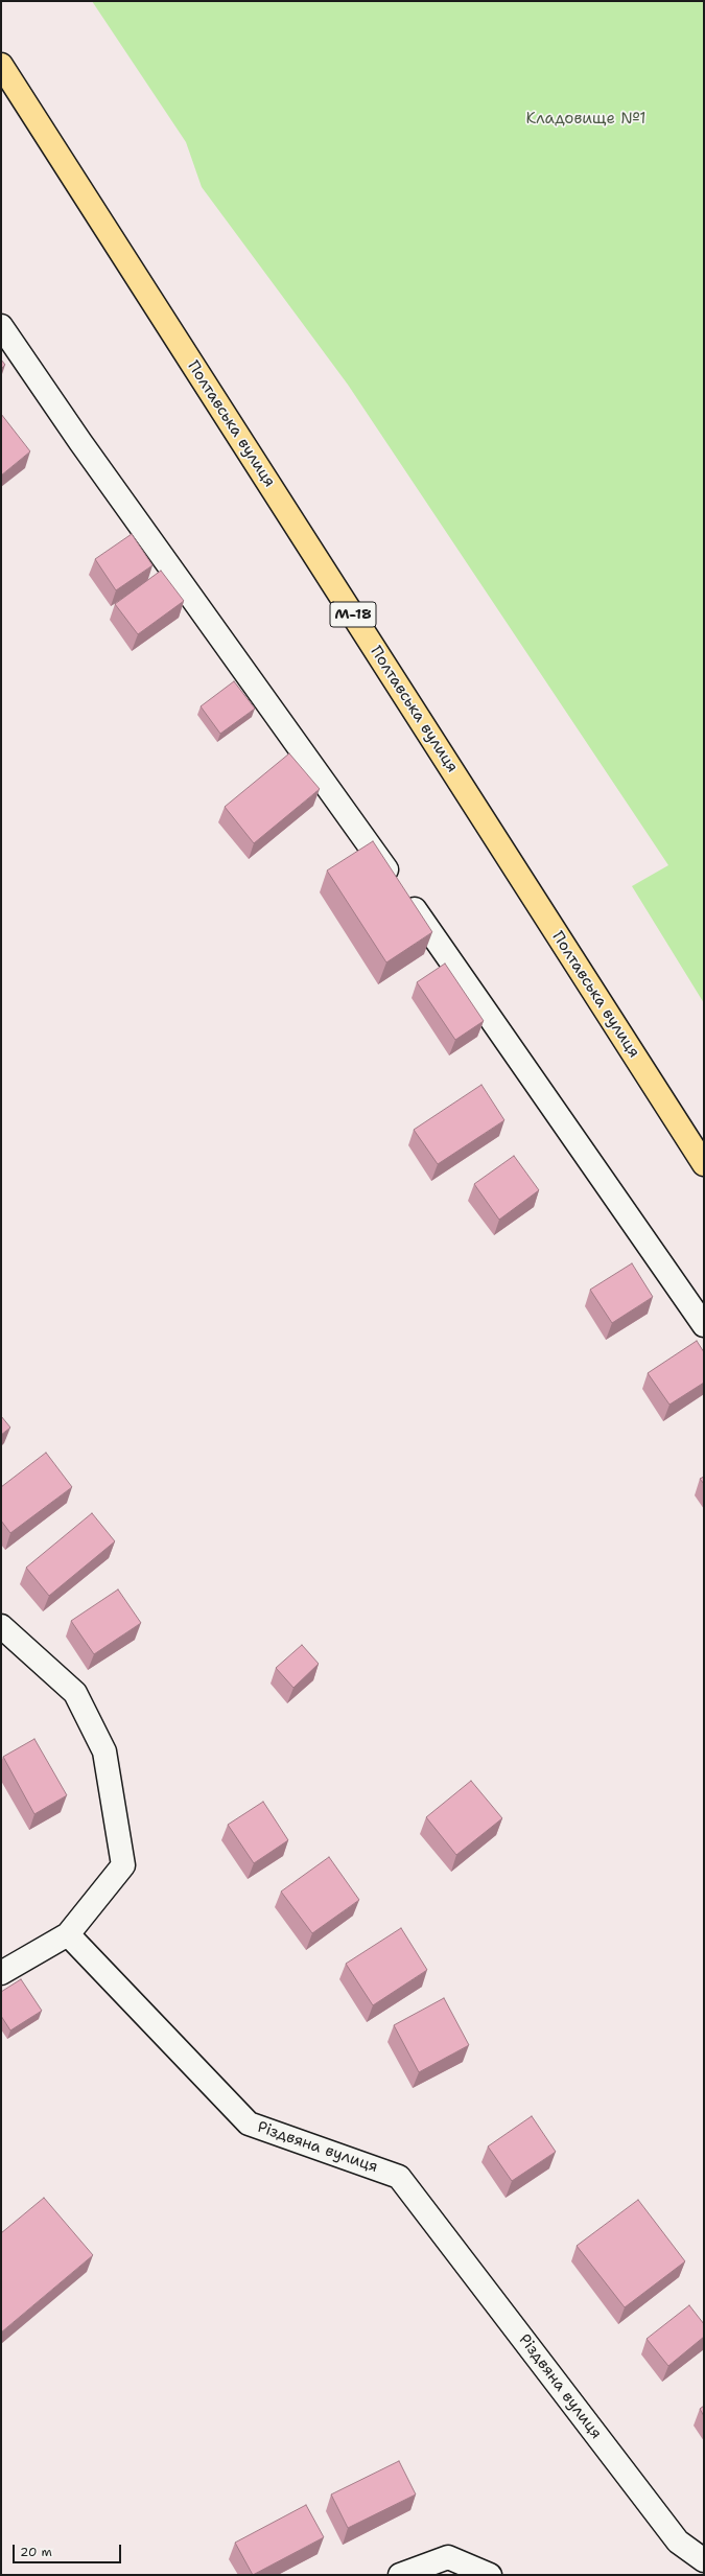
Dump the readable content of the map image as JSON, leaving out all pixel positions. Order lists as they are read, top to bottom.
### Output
{
  "streets": {
    "highway": ["Полтавська вулиця", "М-18"],
    "street": ["Різдвяна вулиця"]
  },
  "parks": ["Кладовище №1"],
  "scale_bar": "20 m"
}
